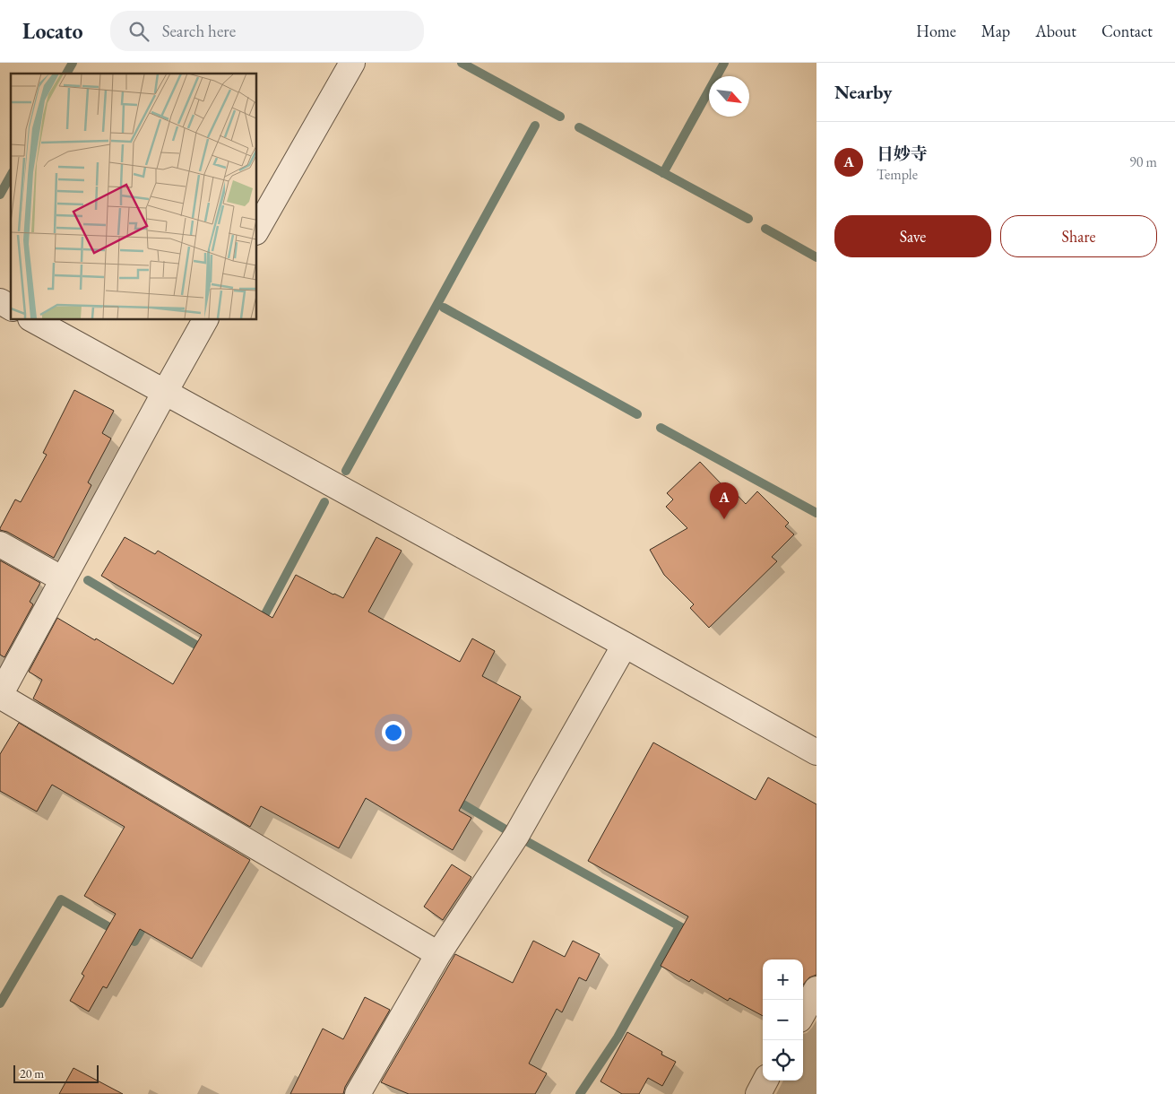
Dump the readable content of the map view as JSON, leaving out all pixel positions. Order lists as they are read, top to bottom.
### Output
{
  "scale_bar": "20 m",
  "north": "bottom right",
  "page": {
    "header": "Locato",
    "search": "Search here",
    "nav": [
      "Home",
      "Map",
      "About",
      "Contact"
    ],
    "heading": "Nearby",
    "list": [
      {
        "mark": "A",
        "name": "日妙寺",
        "note": "Temple",
        "value": "90 m"
      }
    ],
    "buttons": ["Save", "Share"],
    "pins": "A",
    "map_buttons": ["+", "−"],
    "scale": "20 m"
  }
}
